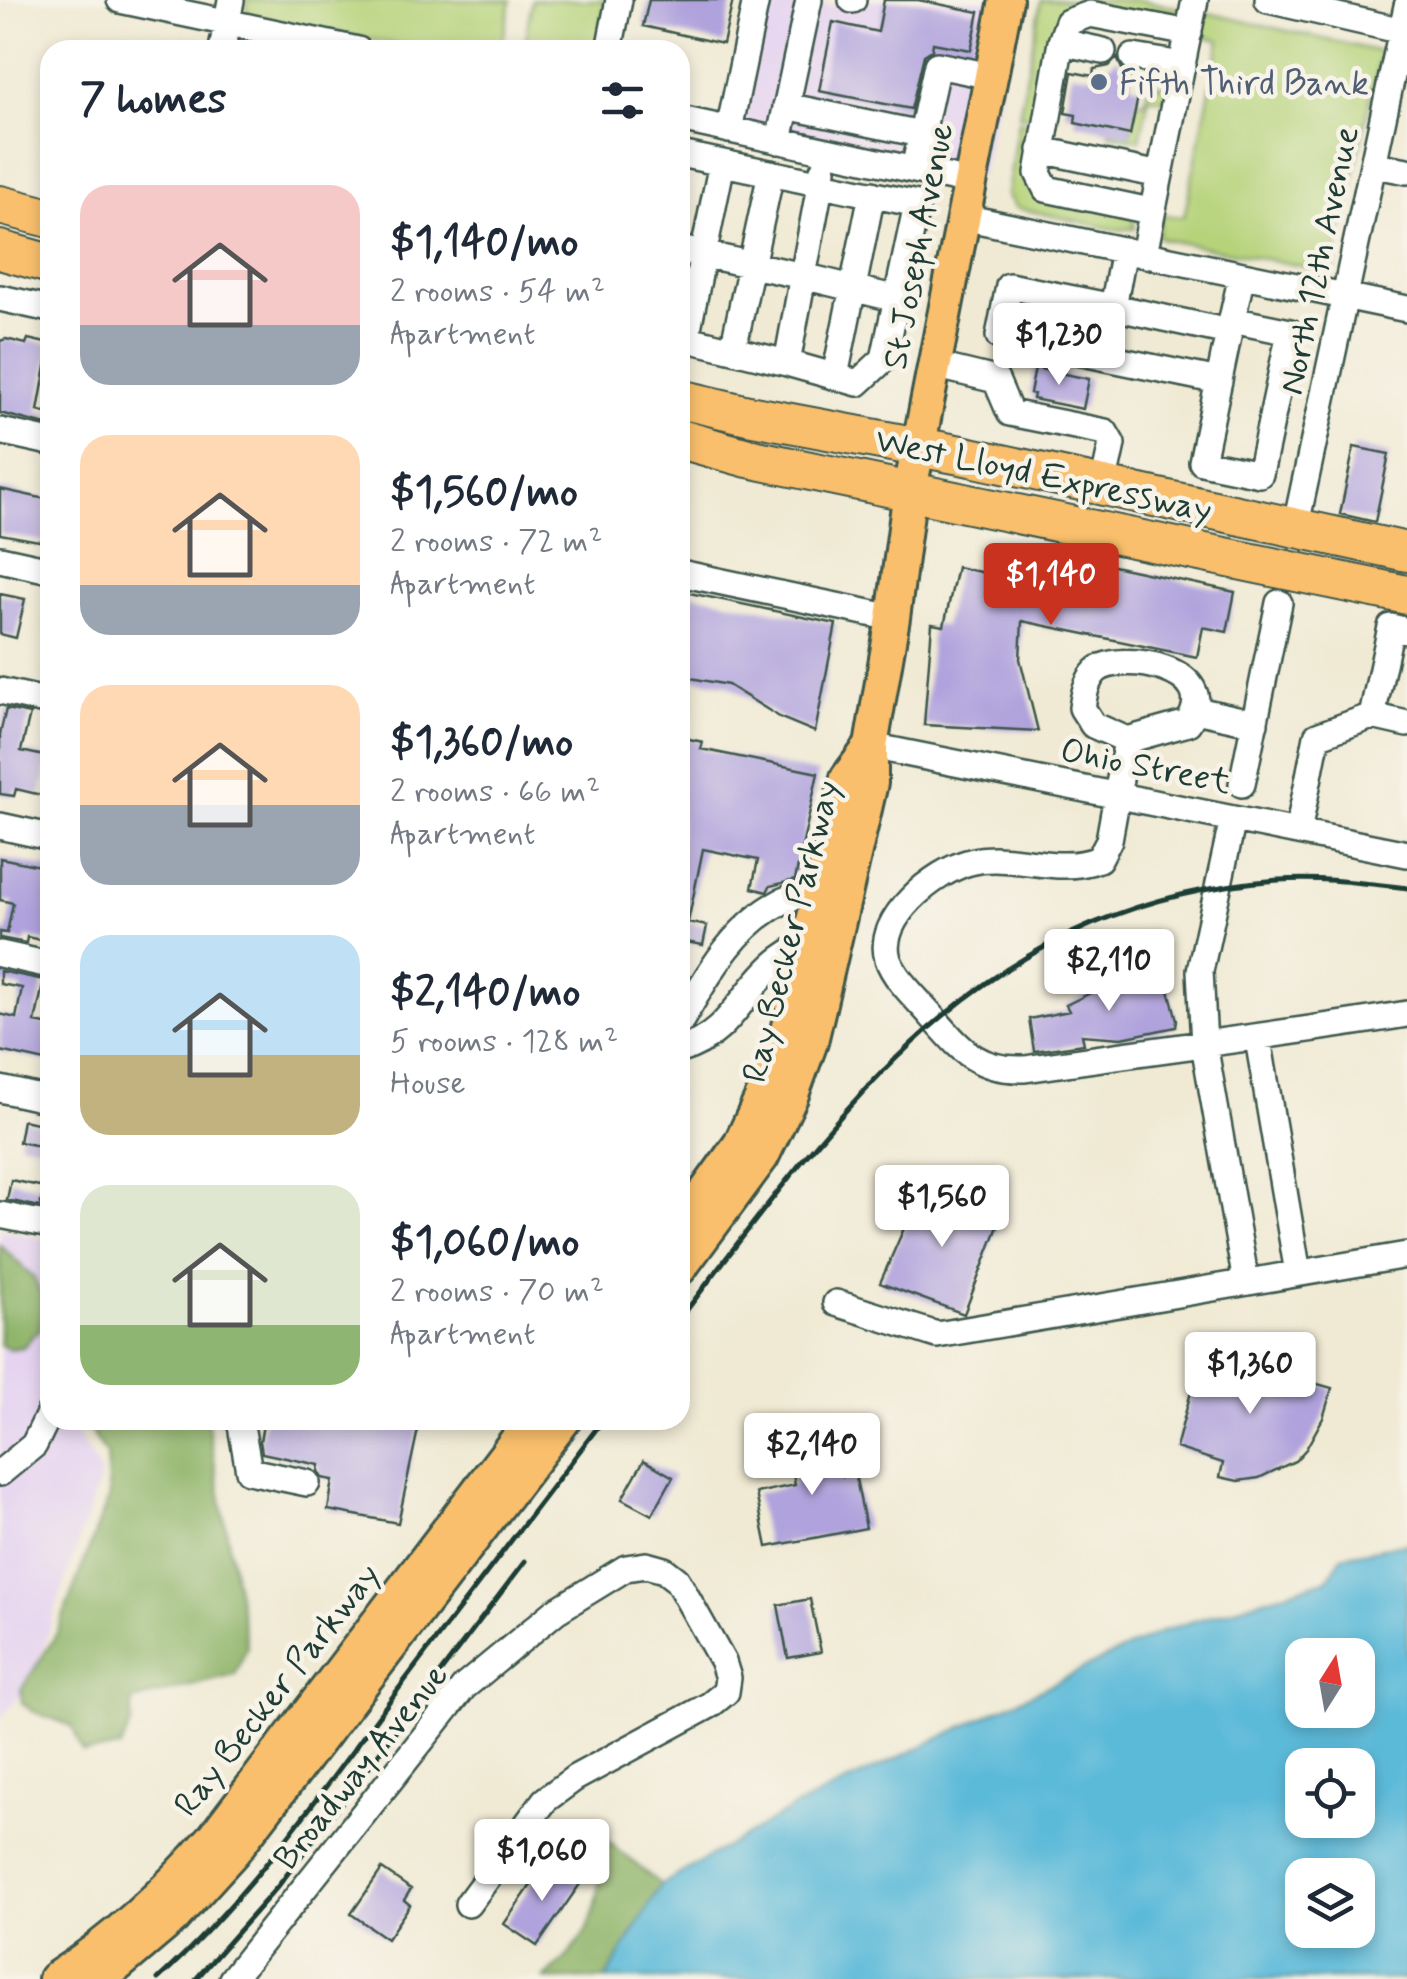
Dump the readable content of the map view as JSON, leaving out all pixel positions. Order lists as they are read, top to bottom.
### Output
{
  "streets": {
    "highway": ["West Lloyd Expressway"],
    "main road": ["St Joseph Avenue", "Ray Becker Parkway"],
    "street": ["North 12th Avenue", "Ohio Street", "Broadway Avenue"]
  },
  "crossings": [
    ["St Joseph Avenue", "West Lloyd Expressway"],
    ["St Joseph Avenue", "Ohio Street"],
    ["St Joseph Avenue", "Ray Becker Parkway"],
    ["North 12th Avenue", "West Lloyd Expressway"],
    ["Ohio Street", "Ray Becker Parkway"]
  ],
  "places": ["Fifth Third Bank"],
  "north": "top",
  "page": {
    "heading": "7 homes",
    "list": [
      {
        "name": "$1,140/mo",
        "note": "2 rooms · 54 m² · Apartment"
      },
      {
        "name": "$1,560/mo",
        "note": "2 rooms · 72 m² · Apartment"
      },
      {
        "name": "$1,360/mo",
        "note": "2 rooms · 66 m² · Apartment"
      },
      {
        "name": "$2,140/mo",
        "note": "5 rooms · 128 m² · House"
      },
      {
        "name": "$1,060/mo",
        "note": "2 rooms · 70 m² · Apartment"
      }
    ],
    "price": [
      "$1,230",
      "$1,140",
      "$2,110",
      "$1,560",
      "$1,360",
      "$2,140",
      "$1,060"
    ]
  }
}
